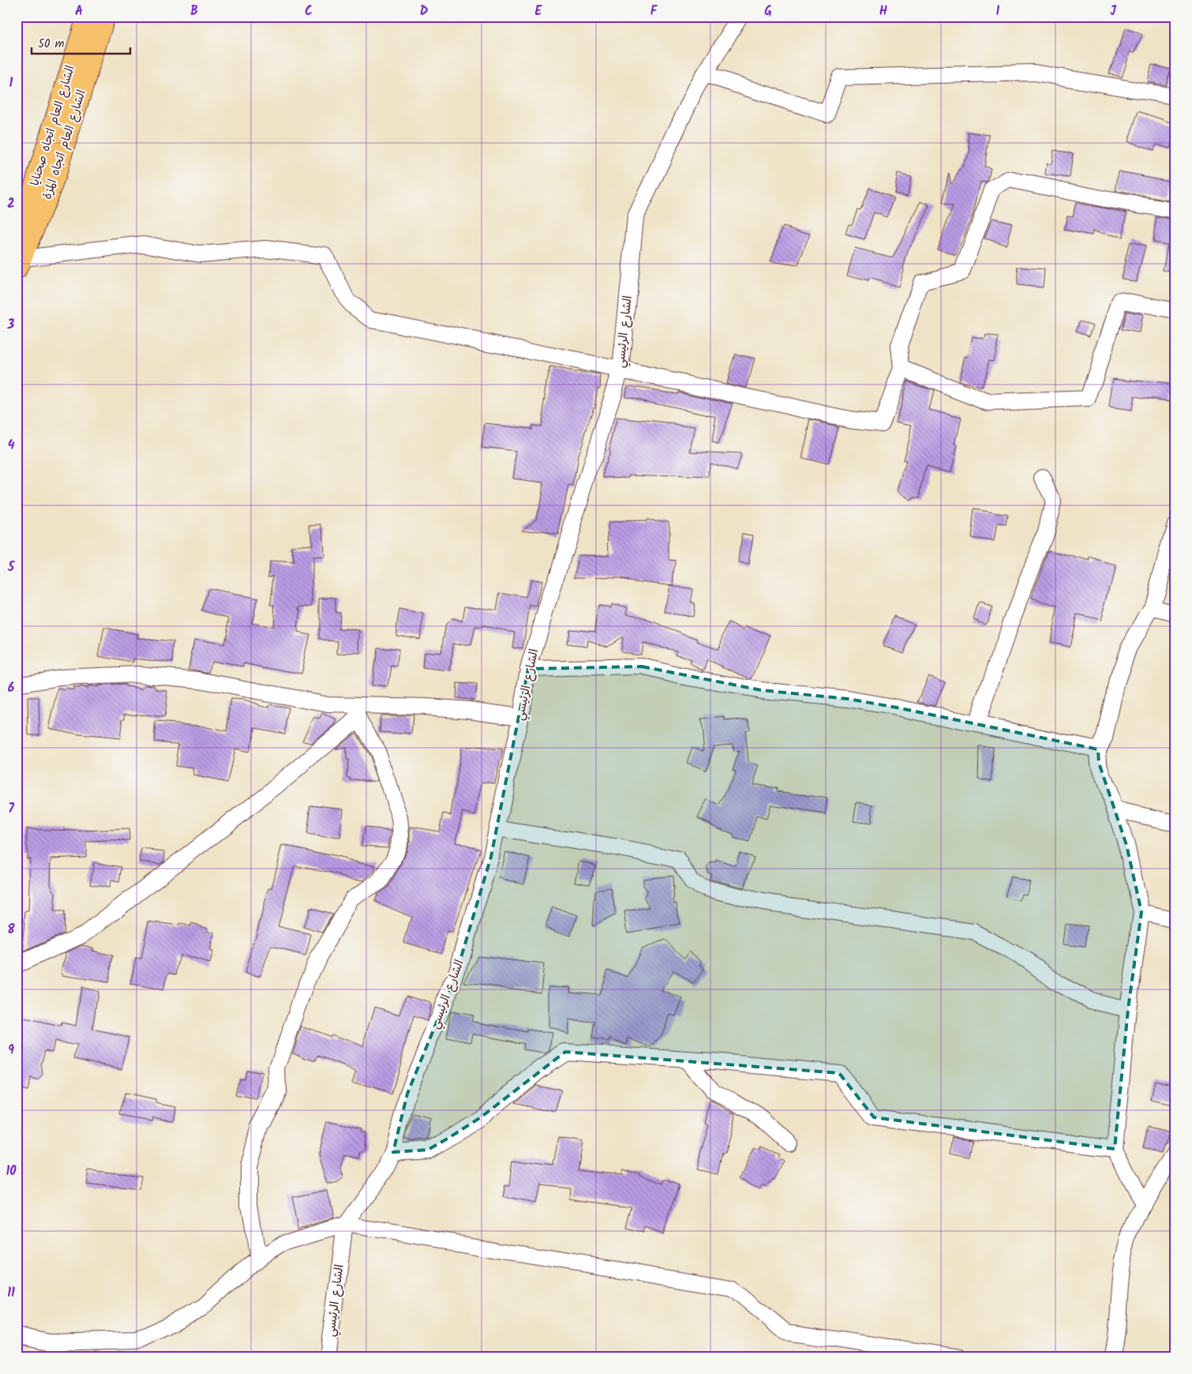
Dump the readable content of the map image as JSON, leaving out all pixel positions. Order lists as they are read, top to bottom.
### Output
{
  "streets": {
    "main road": ["الشارع العام اتجاه صحنايا", "الشارع العام اتجاه المزة"],
    "street": ["الشارع الرئيسي"]
  },
  "scale_bar": "50 m",
  "grid": {
    "columns": [
      "A",
      "B",
      "C",
      "D",
      "E",
      "F",
      "G",
      "H",
      "I",
      "J"
    ],
    "rows": [
      "1",
      "2",
      "3",
      "4",
      "5",
      "6",
      "7",
      "8",
      "9",
      "10",
      "11"
    ]
  }
}
